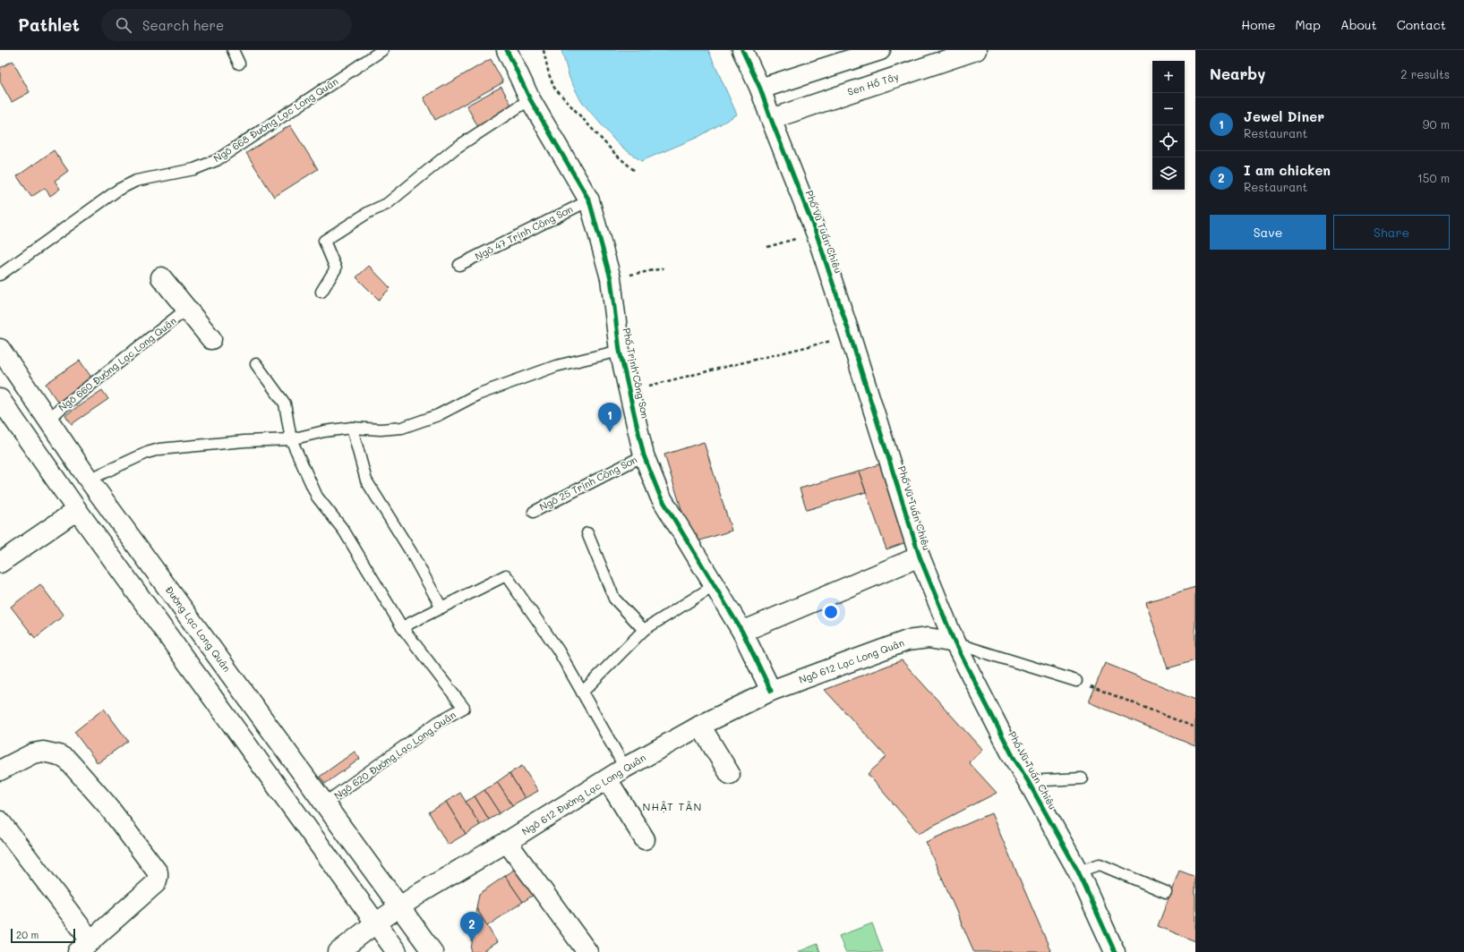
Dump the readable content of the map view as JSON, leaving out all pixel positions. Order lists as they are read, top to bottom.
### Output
{
  "streets": {
    "street": [
      "Sen Hồ Tây",
      "Phố Vũ Tuấn Chiêu",
      "Phố Trịnh Công Sơn",
      "Đường Lạc Long Quân",
      "Ngõ 612 Lạc Long Quân",
      "Ngõ 612 Đường Lạc Long Quân"
    ],
    "lane": [
      "Ngõ 668 Đường Lạc Long Quân",
      "Ngõ 47 Trịnh Công Sơn",
      "Ngõ 660 Đường Lạc Long Quân",
      "Ngõ 25 Trịnh Công Sơn",
      "Ngõ 620 Đường Lạc Long Quân"
    ]
  },
  "crossings": [
    ["Sen Hồ Tây", "Phố Vũ Tuấn Chiêu"],
    ["Phố Vũ Tuấn Chiêu", "Ngõ 612 Lạc Long Quân"],
    ["Ngõ 47 Trịnh Công Sơn", "Phố Trịnh Công Sơn"],
    ["Ngõ 660 Đường Lạc Long Quân", "Đường Lạc Long Quân"],
    ["Phố Trịnh Công Sơn", "Ngõ 25 Trịnh Công Sơn"],
    ["Phố Trịnh Công Sơn", "Ngõ 612 Lạc Long Quân"],
    ["Phố Trịnh Công Sơn", "Ngõ 612 Đường Lạc Long Quân"],
    ["Đường Lạc Long Quân", "Ngõ 620 Đường Lạc Long Quân"],
    ["Đường Lạc Long Quân", "Ngõ 612 Đường Lạc Long Quân"],
    ["Ngõ 612 Lạc Long Quân", "Ngõ 612 Đường Lạc Long Quân"]
  ],
  "districts": ["NHẬT TÂN"],
  "scale_bar": "20 m",
  "page": {
    "header": "Pathlet",
    "search": "Search here",
    "nav": [
      "Home",
      "Map",
      "About",
      "Contact"
    ],
    "heading": ["Nearby", "2 results"],
    "map_buttons": ["+", "−"],
    "list": [
      {
        "mark": "1",
        "name": "Jewel Diner",
        "note": "Restaurant",
        "value": "90 m"
      },
      {
        "mark": "2",
        "name": "I am chicken",
        "note": "Restaurant",
        "value": "150 m"
      }
    ],
    "buttons": ["Save", "Share"],
    "pins": ["1", "2"],
    "scale": "20 m"
  }
}
